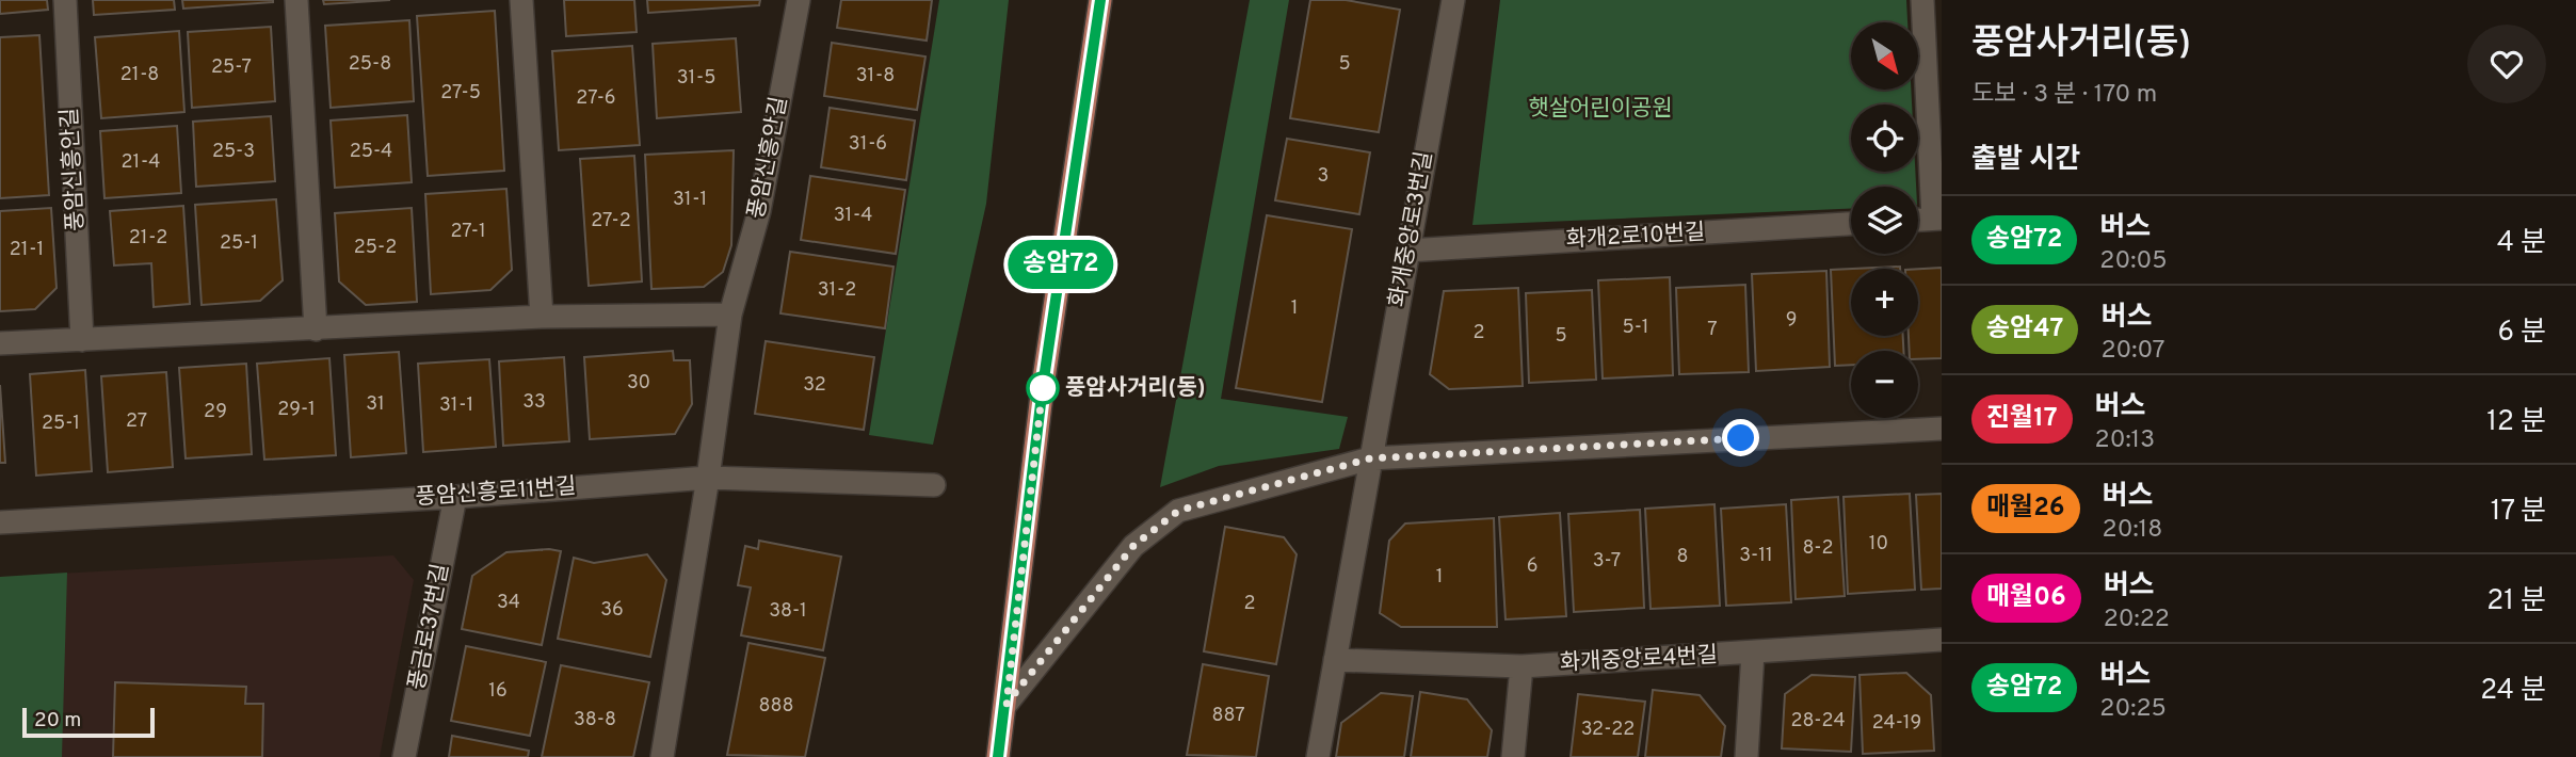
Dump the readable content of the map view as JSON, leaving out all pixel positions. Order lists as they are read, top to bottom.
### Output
{
  "streets": {
    "street": [
      "풍암신흥안길",
      "화개중앙로3번길",
      "화개2로10번길",
      "풍암신흥로11번길",
      "풍금로37번길",
      "화개중앙로4번길"
    ]
  },
  "crossings": [
    ["풍암신흥안길", "풍암신흥로11번길"],
    ["화개중앙로3번길", "화개2로10번길"],
    ["풍암신흥로11번길", "풍금로37번길"]
  ],
  "parks": ["햇살어린이공원"],
  "places": ["풍암사거리(동)"],
  "lines": ["bus line 송암72"],
  "house_numbers": [
    "25-8",
    "5",
    "25-7",
    "21-8",
    "31-8",
    "31-5",
    "27-5",
    "27-6",
    "31-6",
    "25-3",
    "25-4",
    "21-4",
    "3",
    "31-1",
    "31-4",
    "27-2",
    "27-1",
    "21-2",
    "25-1",
    "25-2",
    "21-1",
    "31-2",
    "1",
    "9",
    "5-1",
    "7",
    "2",
    "5",
    "30",
    "32",
    "33",
    "31",
    "31-1",
    "29-1",
    "29",
    "27",
    "25-1",
    "10",
    "8-2",
    "3-11",
    "8",
    "3-7",
    "6",
    "1",
    "34",
    "2",
    "36",
    "38-1",
    "16",
    "888",
    "887",
    "38-8",
    "28-24",
    "24-19",
    "32-22"
  ],
  "scale_bar": "20 m",
  "north": "bottom right",
  "page": {
    "on_map": "송암72",
    "heading": [
      ["풍암사거리(동)", "도보 · 3 분 · 170 m"],
      "출발 시간"
    ],
    "map_buttons": ["+", "−"],
    "list": [
      {
        "mark": "송암72",
        "name": "버스",
        "note": "20:05",
        "value": "4 분"
      },
      {
        "mark": "송암47",
        "name": "버스",
        "note": "20:07",
        "value": "6 분"
      },
      {
        "mark": "진월17",
        "name": "버스",
        "note": "20:13",
        "value": "12 분"
      },
      {
        "mark": "매월26",
        "name": "버스",
        "note": "20:18",
        "value": "17 분"
      },
      {
        "mark": "매월06",
        "name": "버스",
        "note": "20:22",
        "value": "21 분"
      },
      {
        "mark": "송암72",
        "name": "버스",
        "note": "20:25",
        "value": "24 분"
      }
    ],
    "scale": "20 m"
  }
}
